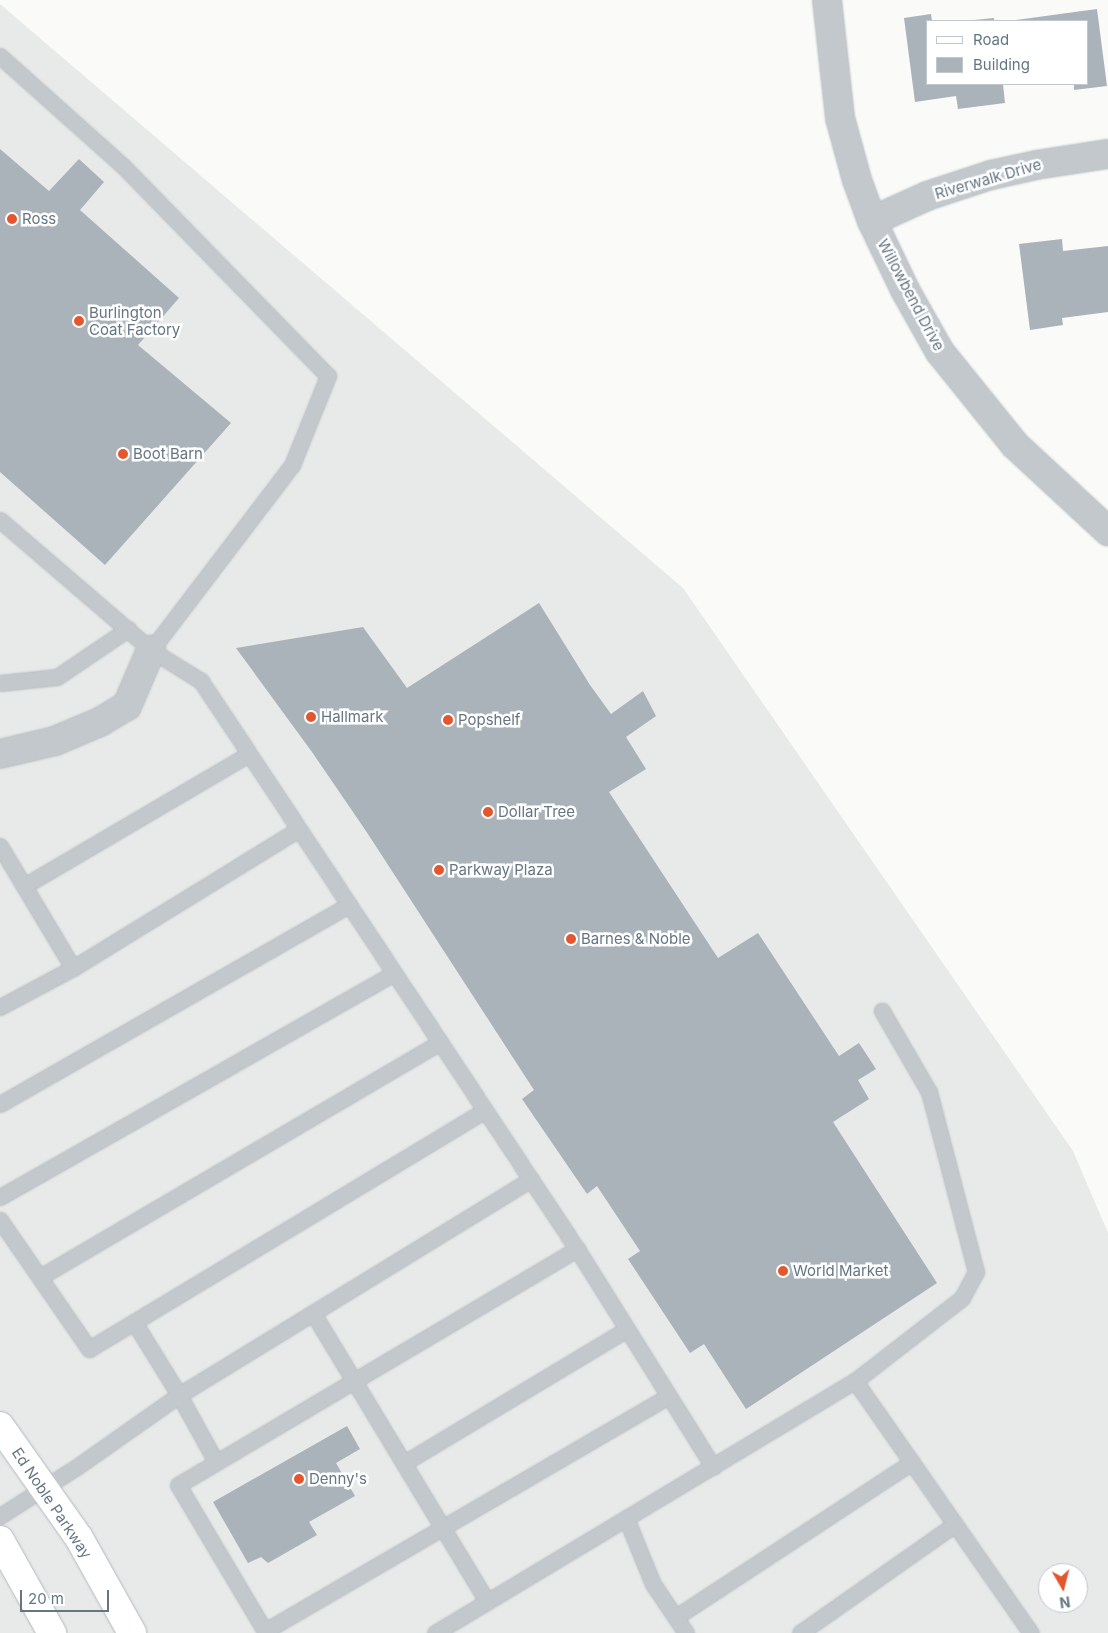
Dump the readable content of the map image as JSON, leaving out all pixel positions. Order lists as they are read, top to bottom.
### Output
{
  "streets": {
    "main road": ["Ed Noble Parkway"],
    "street": ["Riverwalk Drive", "Willowbend Drive"]
  },
  "crossings": [
    ["Riverwalk Drive", "Willowbend Drive"]
  ],
  "places": [
    "Ross",
    "Burlington Coat Factory",
    "Boot Barn",
    "Hallmark",
    "Popshelf",
    "Dollar Tree",
    "Parkway Plaza",
    "Barnes & Noble",
    "World Market",
    "Denny's"
  ],
  "legend": ["Road", "Building"],
  "scale_bar": "20 m",
  "north": "bottom"
}
